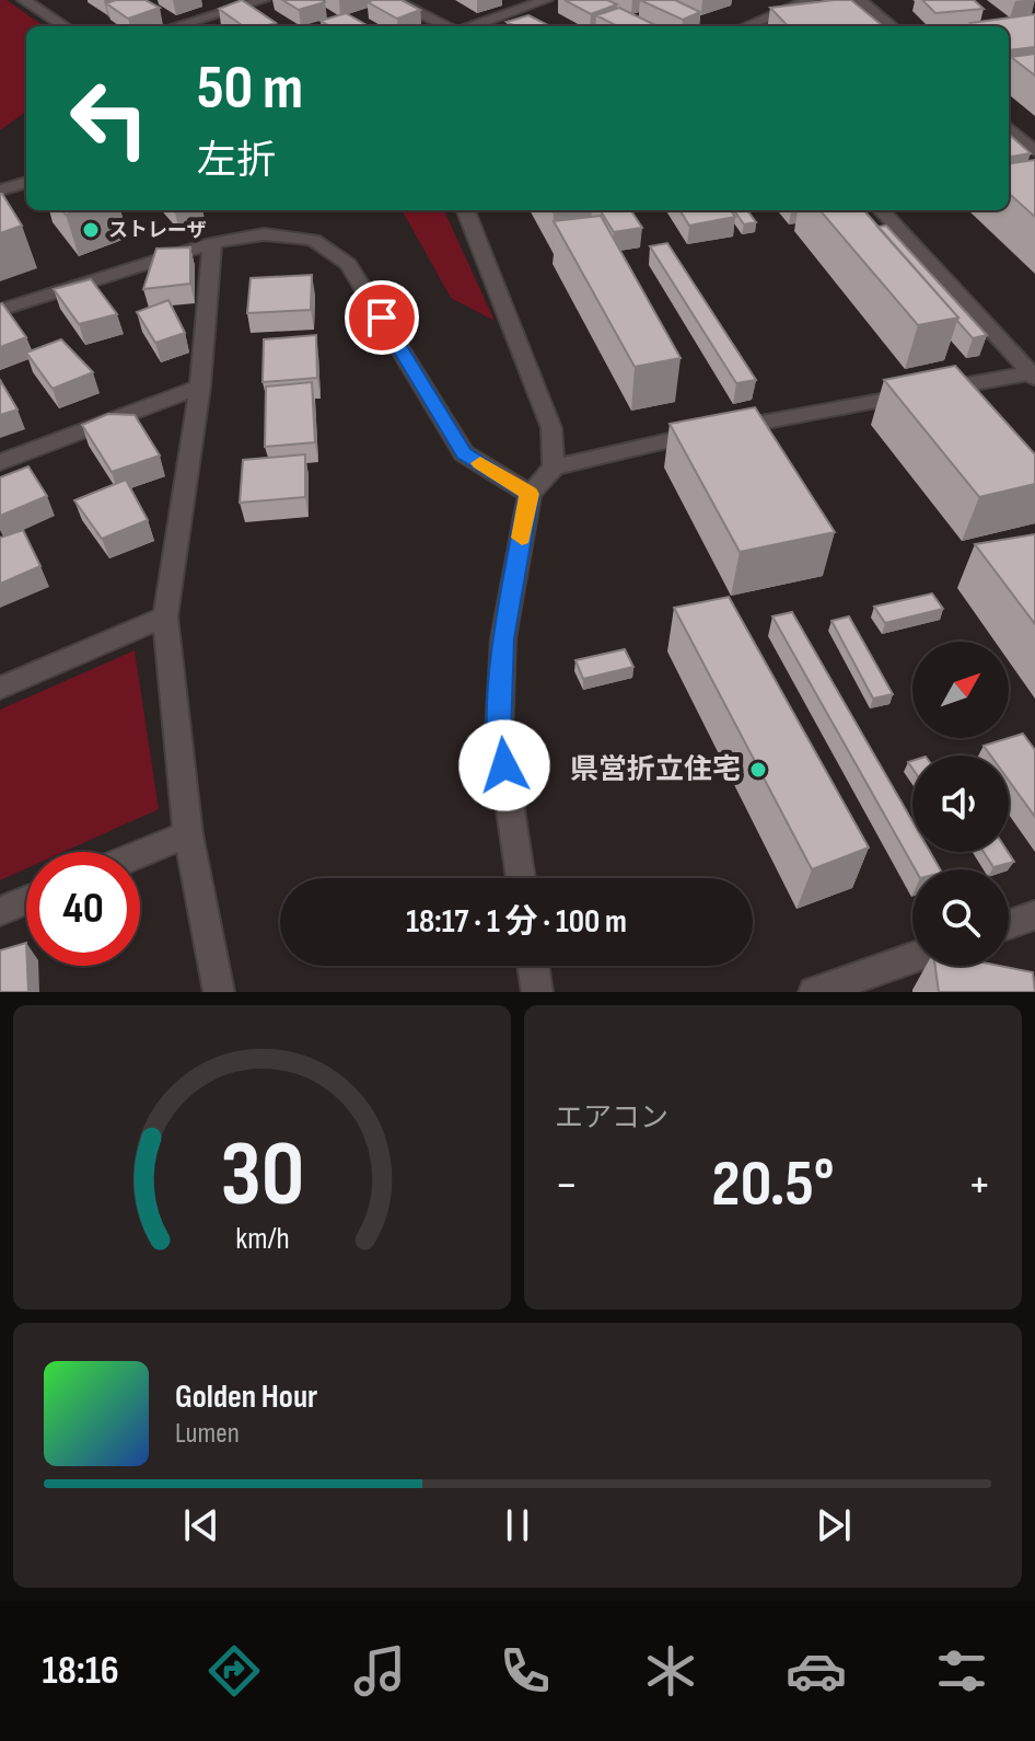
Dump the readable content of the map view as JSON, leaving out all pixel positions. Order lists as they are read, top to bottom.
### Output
{
  "places": ["ストレーザ", "県営折立住宅"],
  "north": "top right",
  "page": {
    "turn": ["50 m", "左折"],
    "limit": "40",
    "trip": "18:17 · 1 分 · 100 m",
    "tile": "エアコン",
    "heat": ["−", "20.5°", "+"],
    "song": ["Golden Hour", "Lumen"],
    "tabs": "18:16",
    "gauge": ["30", "km/h"]
  }
}
